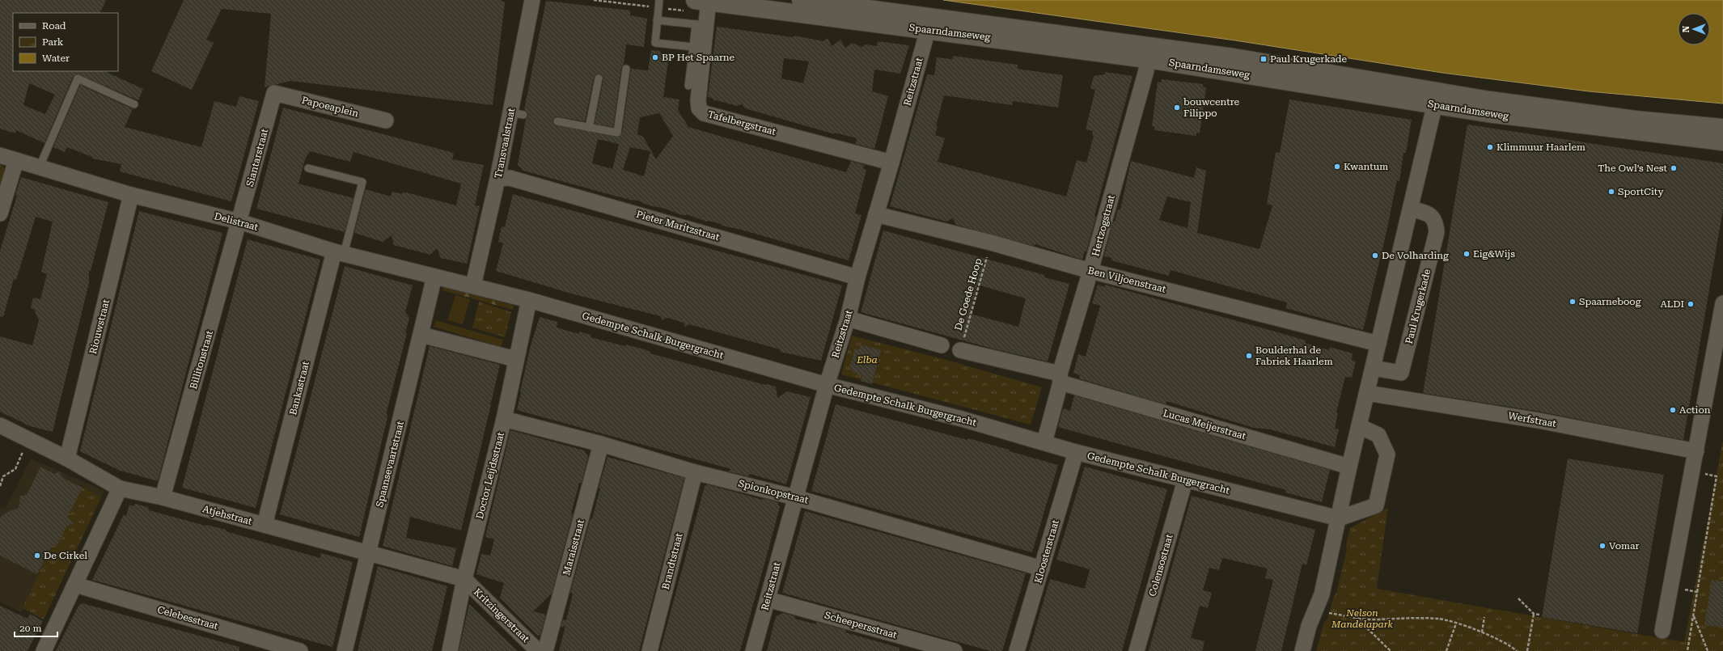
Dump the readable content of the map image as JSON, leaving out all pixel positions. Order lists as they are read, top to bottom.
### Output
{
  "streets": {
    "main road": ["Spaarndamseweg"],
    "street": [
      "Reitzstraat",
      "Papoeaplein",
      "Tafelbergstraat",
      "Transvaalstraat",
      "Siantarstraat",
      "Delistraat",
      "Pieter Maritzstraat",
      "Hertzogstraat",
      "Ben Viljoenstraat",
      "Paul Krugerkade",
      "Riouwstraat",
      "Gedempte Schalk Burgergracht",
      "Billitonstraat",
      "Bankastraat",
      "Werfstraat",
      "Lucas Meijerstraat",
      "Spaansevaartstraat",
      "Doctor Leijdsstraat",
      "Spionkopstraat",
      "Atjehstraat",
      "Maraisstraat",
      "Kloosterstraat",
      "Brandtstraat",
      "Colensostraat",
      "Kritzingerstraat",
      "Celebesstraat",
      "Scheepersstraat"
    ],
    "path": ["De Goede Hoop"]
  },
  "crossings": [
    ["Spaarndamseweg", "Reitzstraat"],
    ["Spaarndamseweg", "Tafelbergstraat"],
    ["Spaarndamseweg", "Hertzogstraat"],
    ["Reitzstraat", "Tafelbergstraat"],
    ["Reitzstraat", "Pieter Maritzstraat"],
    ["Reitzstraat", "Ben Viljoenstraat"],
    ["Reitzstraat", "Gedempte Schalk Burgergracht"],
    ["Reitzstraat", "Spionkopstraat"],
    ["Reitzstraat", "Scheepersstraat"],
    ["Papoeaplein", "Siantarstraat"],
    ["Transvaalstraat", "Delistraat"],
    ["Transvaalstraat", "Pieter Maritzstraat"],
    ["Transvaalstraat", "Gedempte Schalk Burgergracht"],
    ["Siantarstraat", "Delistraat"],
    ["Siantarstraat", "Billitonstraat"],
    ["Delistraat", "Riouwstraat"],
    ["Delistraat", "Gedempte Schalk Burgergracht"],
    ["Delistraat", "Billitonstraat"],
    ["Delistraat", "Bankastraat"],
    ["Delistraat", "Spaansevaartstraat"],
    ["Hertzogstraat", "Ben Viljoenstraat"],
    ["Hertzogstraat", "Gedempte Schalk Burgergracht"],
    ["Hertzogstraat", "Lucas Meijerstraat"],
    ["Ben Viljoenstraat", "De Goede Hoop"],
    ["De Goede Hoop", "Lucas Meijerstraat"],
    ["Riouwstraat", "Atjehstraat"],
    ["Gedempte Schalk Burgergracht", "Doctor Leijdsstraat"],
    ["Gedempte Schalk Burgergracht", "Kloosterstraat"],
    ["Gedempte Schalk Burgergracht", "Colensostraat"],
    ["Billitonstraat", "Atjehstraat"],
    ["Bankastraat", "Atjehstraat"],
    ["Spaansevaartstraat", "Atjehstraat"],
    ["Doctor Leijdsstraat", "Spionkopstraat"],
    ["Doctor Leijdsstraat", "Atjehstraat"],
    ["Doctor Leijdsstraat", "Kritzingerstraat"],
    ["Spionkopstraat", "Maraisstraat"],
    ["Spionkopstraat", "Kloosterstraat"],
    ["Spionkopstraat", "Brandtstraat"],
    ["Atjehstraat", "Kritzingerstraat"]
  ],
  "parks": ["Elba", "Nelson Mandelapark"],
  "places": {
    "other": [
      "BP Het Spaarne",
      "bouwcentre Filippo",
      "Klimmuur Haarlem",
      "Kwantum",
      "The Owl’s Nest",
      "SportCity",
      "Eig&Wijs",
      "De Volharding",
      "Spaarneboog",
      "ALDI",
      "Boulderhal de Fabriek Haarlem",
      "Action",
      "Vomar",
      "De Cirkel"
    ],
    "transit": ["Paul Krugerkade"]
  },
  "legend": ["Road", "Park", "Water"],
  "scale_bar": "20 m",
  "north": "left"
}
